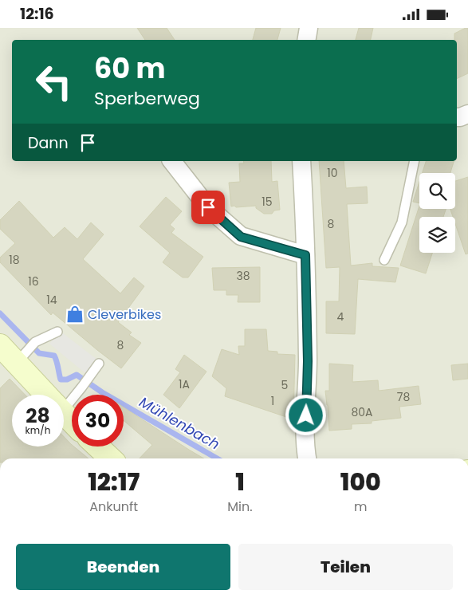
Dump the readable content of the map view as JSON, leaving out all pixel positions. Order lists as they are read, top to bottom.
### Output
{
  "water": ["Mühlenbach"],
  "places": {
    "shop": ["Cleverbikes"]
  },
  "house_numbers": [
    "10",
    "15",
    "8",
    "18",
    "38",
    "16",
    "14",
    "4",
    "8",
    "1A",
    "5",
    "78",
    "1",
    "80A"
  ],
  "page": {
    "status": "12:16",
    "turn": ["60 m", "Sperberweg"],
    "then": "Dann",
    "speed": "28 km/h",
    "limit": "30",
    "eta": [
      "12:17",
      "Ankunft",
      "1",
      "Min.",
      "100",
      "m"
    ],
    "buttons": ["Beenden", "Teilen"]
  }
}
